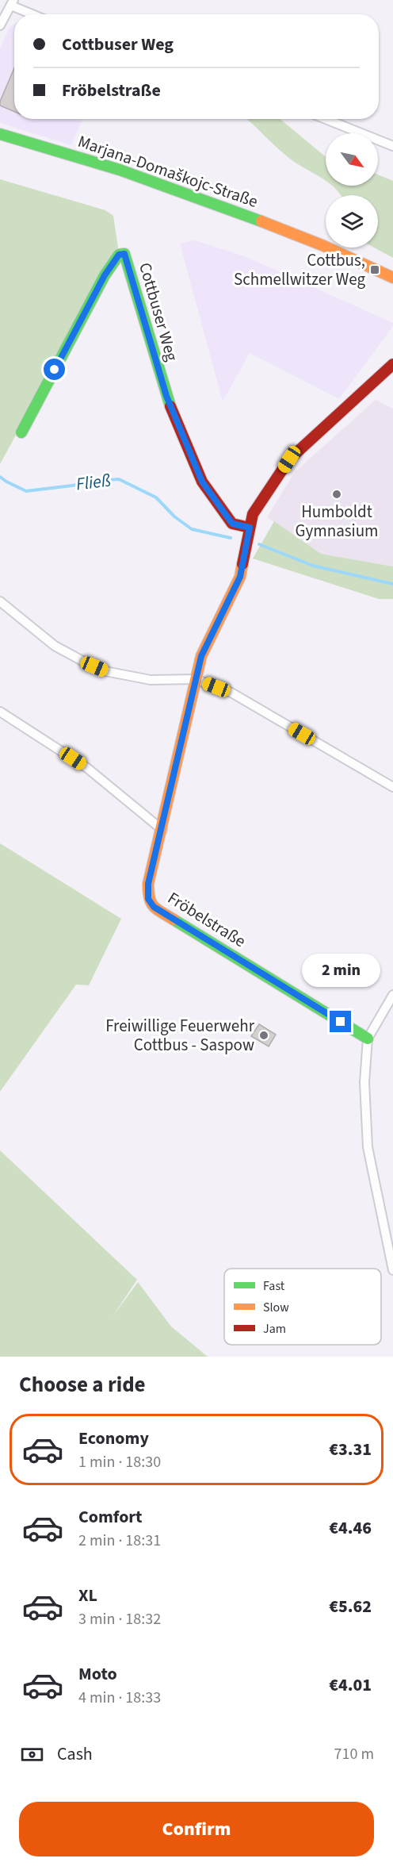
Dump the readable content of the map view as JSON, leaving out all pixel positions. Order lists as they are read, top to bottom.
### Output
{
  "streets": {
    "street": ["Marjana-Domaškojc-Straße", "Cottbuser Weg", "Fröbelstraße"]
  },
  "crossings": [
    ["Cottbuser Weg", "Fröbelstraße"]
  ],
  "water": ["Fließ"],
  "places": {
    "transit": ["Cottbus, Schmellwitzer Weg"],
    "other": ["Humboldt Gymnasium", "Freiwillige Feuerwehr Cottbus - Saspow"]
  },
  "legend": ["Fast", "Slow", "Jam"],
  "north": "bottom right",
  "page": {
    "banner": ["Cottbuser Weg", "Fröbelstraße"],
    "bubble": "2 min",
    "heading": "Choose a ride",
    "list": [
      {
        "name": "Economy",
        "note": "1 min · 18:30",
        "value": "€3.31"
      },
      {
        "name": "Comfort",
        "note": "2 min · 18:31",
        "value": "€4.46"
      },
      {
        "name": "XL",
        "note": "3 min · 18:32",
        "value": "€5.62"
      },
      {
        "name": "Moto",
        "note": "4 min · 18:33",
        "value": "€4.01"
      }
    ],
    "pay": ["Cash", "710 m"],
    "buttons": "Confirm"
  }
}
